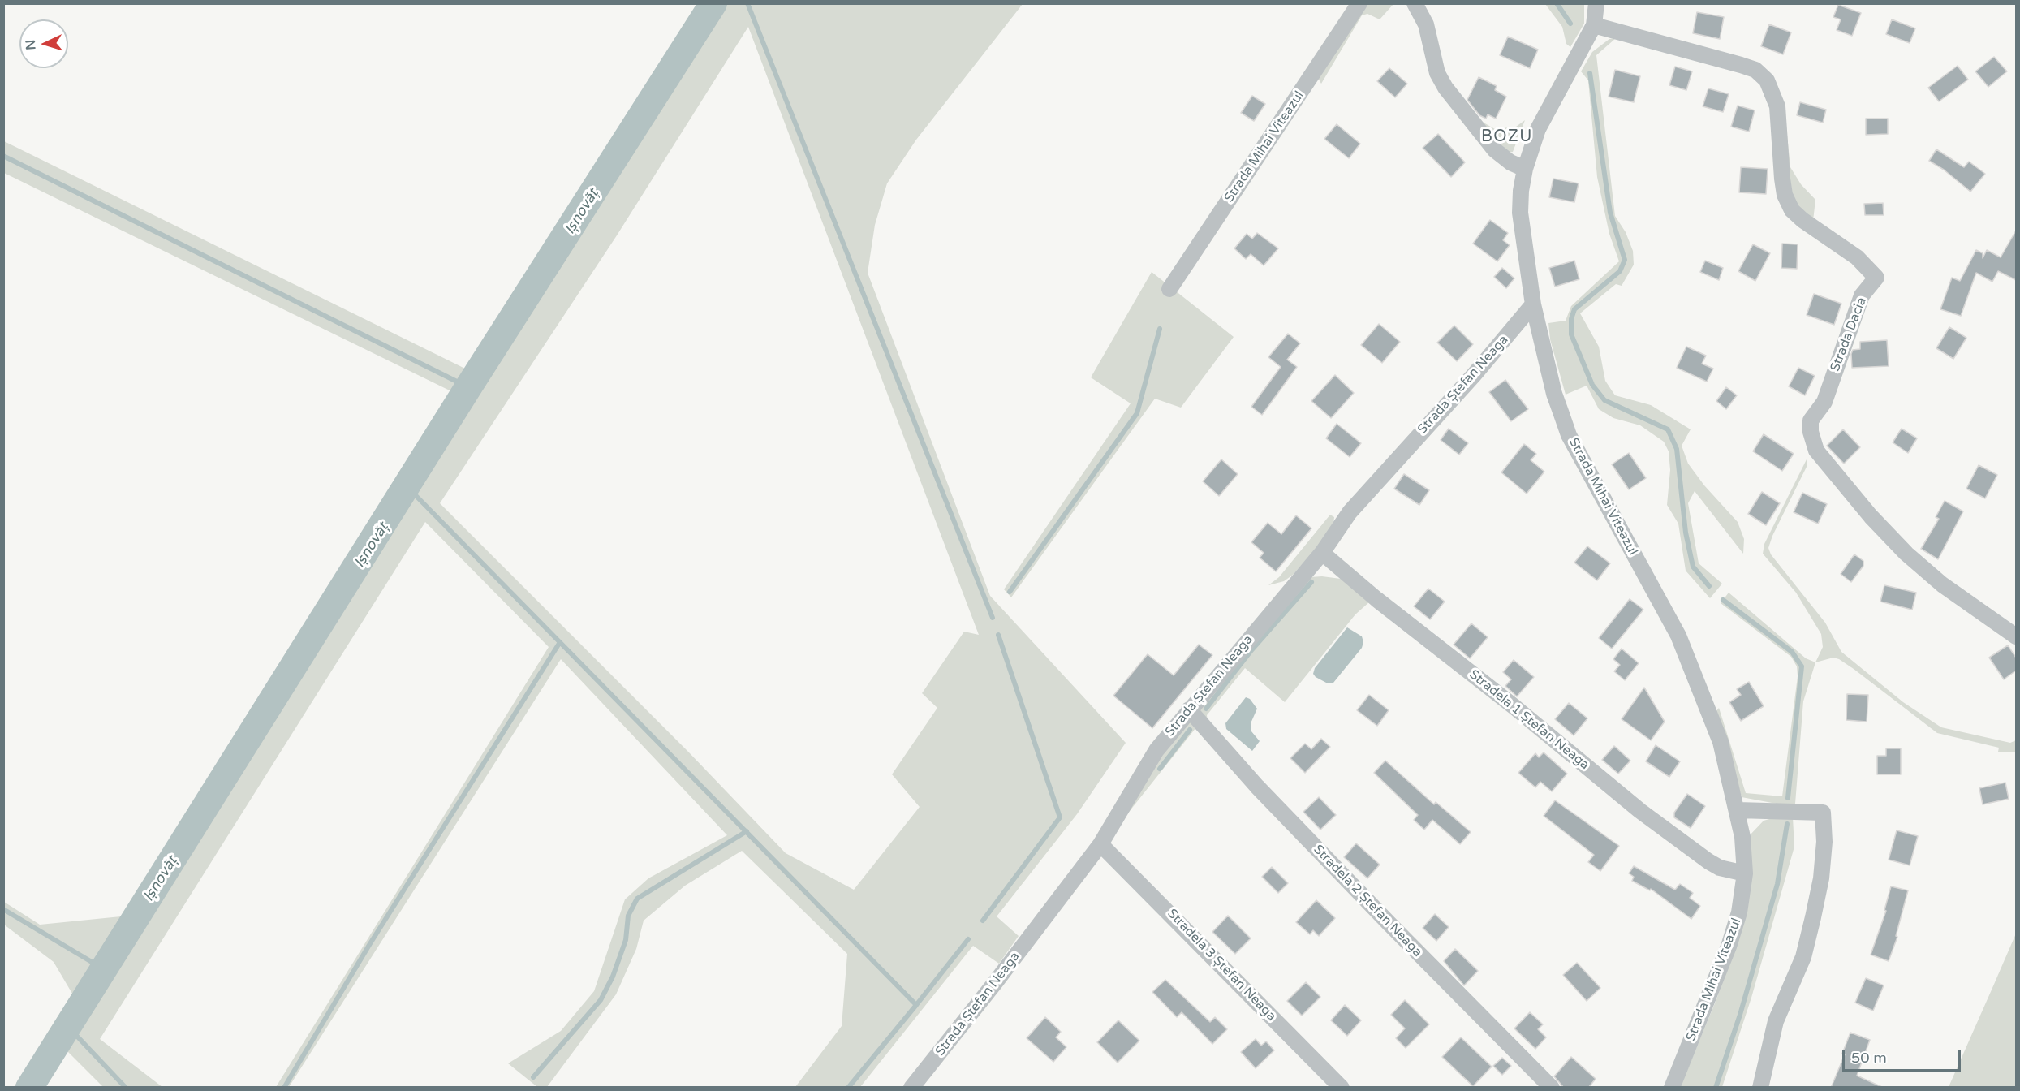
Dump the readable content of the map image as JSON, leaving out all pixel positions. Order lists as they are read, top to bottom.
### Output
{
  "streets": {
    "street": [
      "Strada Mihai Viteazul",
      "Strada Dacia",
      "Strada Ștefan Neaga",
      "Stradela 1 Ștefan Neaga",
      "Stradela 2 Ștefan Neaga",
      "Stradela 3 Ștefan Neaga"
    ]
  },
  "crossings": [
    ["Strada Mihai Viteazul", "Strada Dacia"],
    ["Strada Mihai Viteazul", "Strada Ștefan Neaga"],
    ["Strada Mihai Viteazul", "Stradela 1 Ștefan Neaga"],
    ["Strada Ștefan Neaga", "Stradela 1 Ștefan Neaga"],
    ["Strada Ștefan Neaga", "Stradela 2 Ștefan Neaga"],
    ["Strada Ștefan Neaga", "Stradela 3 Ștefan Neaga"]
  ],
  "districts": ["BOZU"],
  "water": ["Ișnovăț"],
  "scale_bar": "50 m",
  "north": "left"
}
